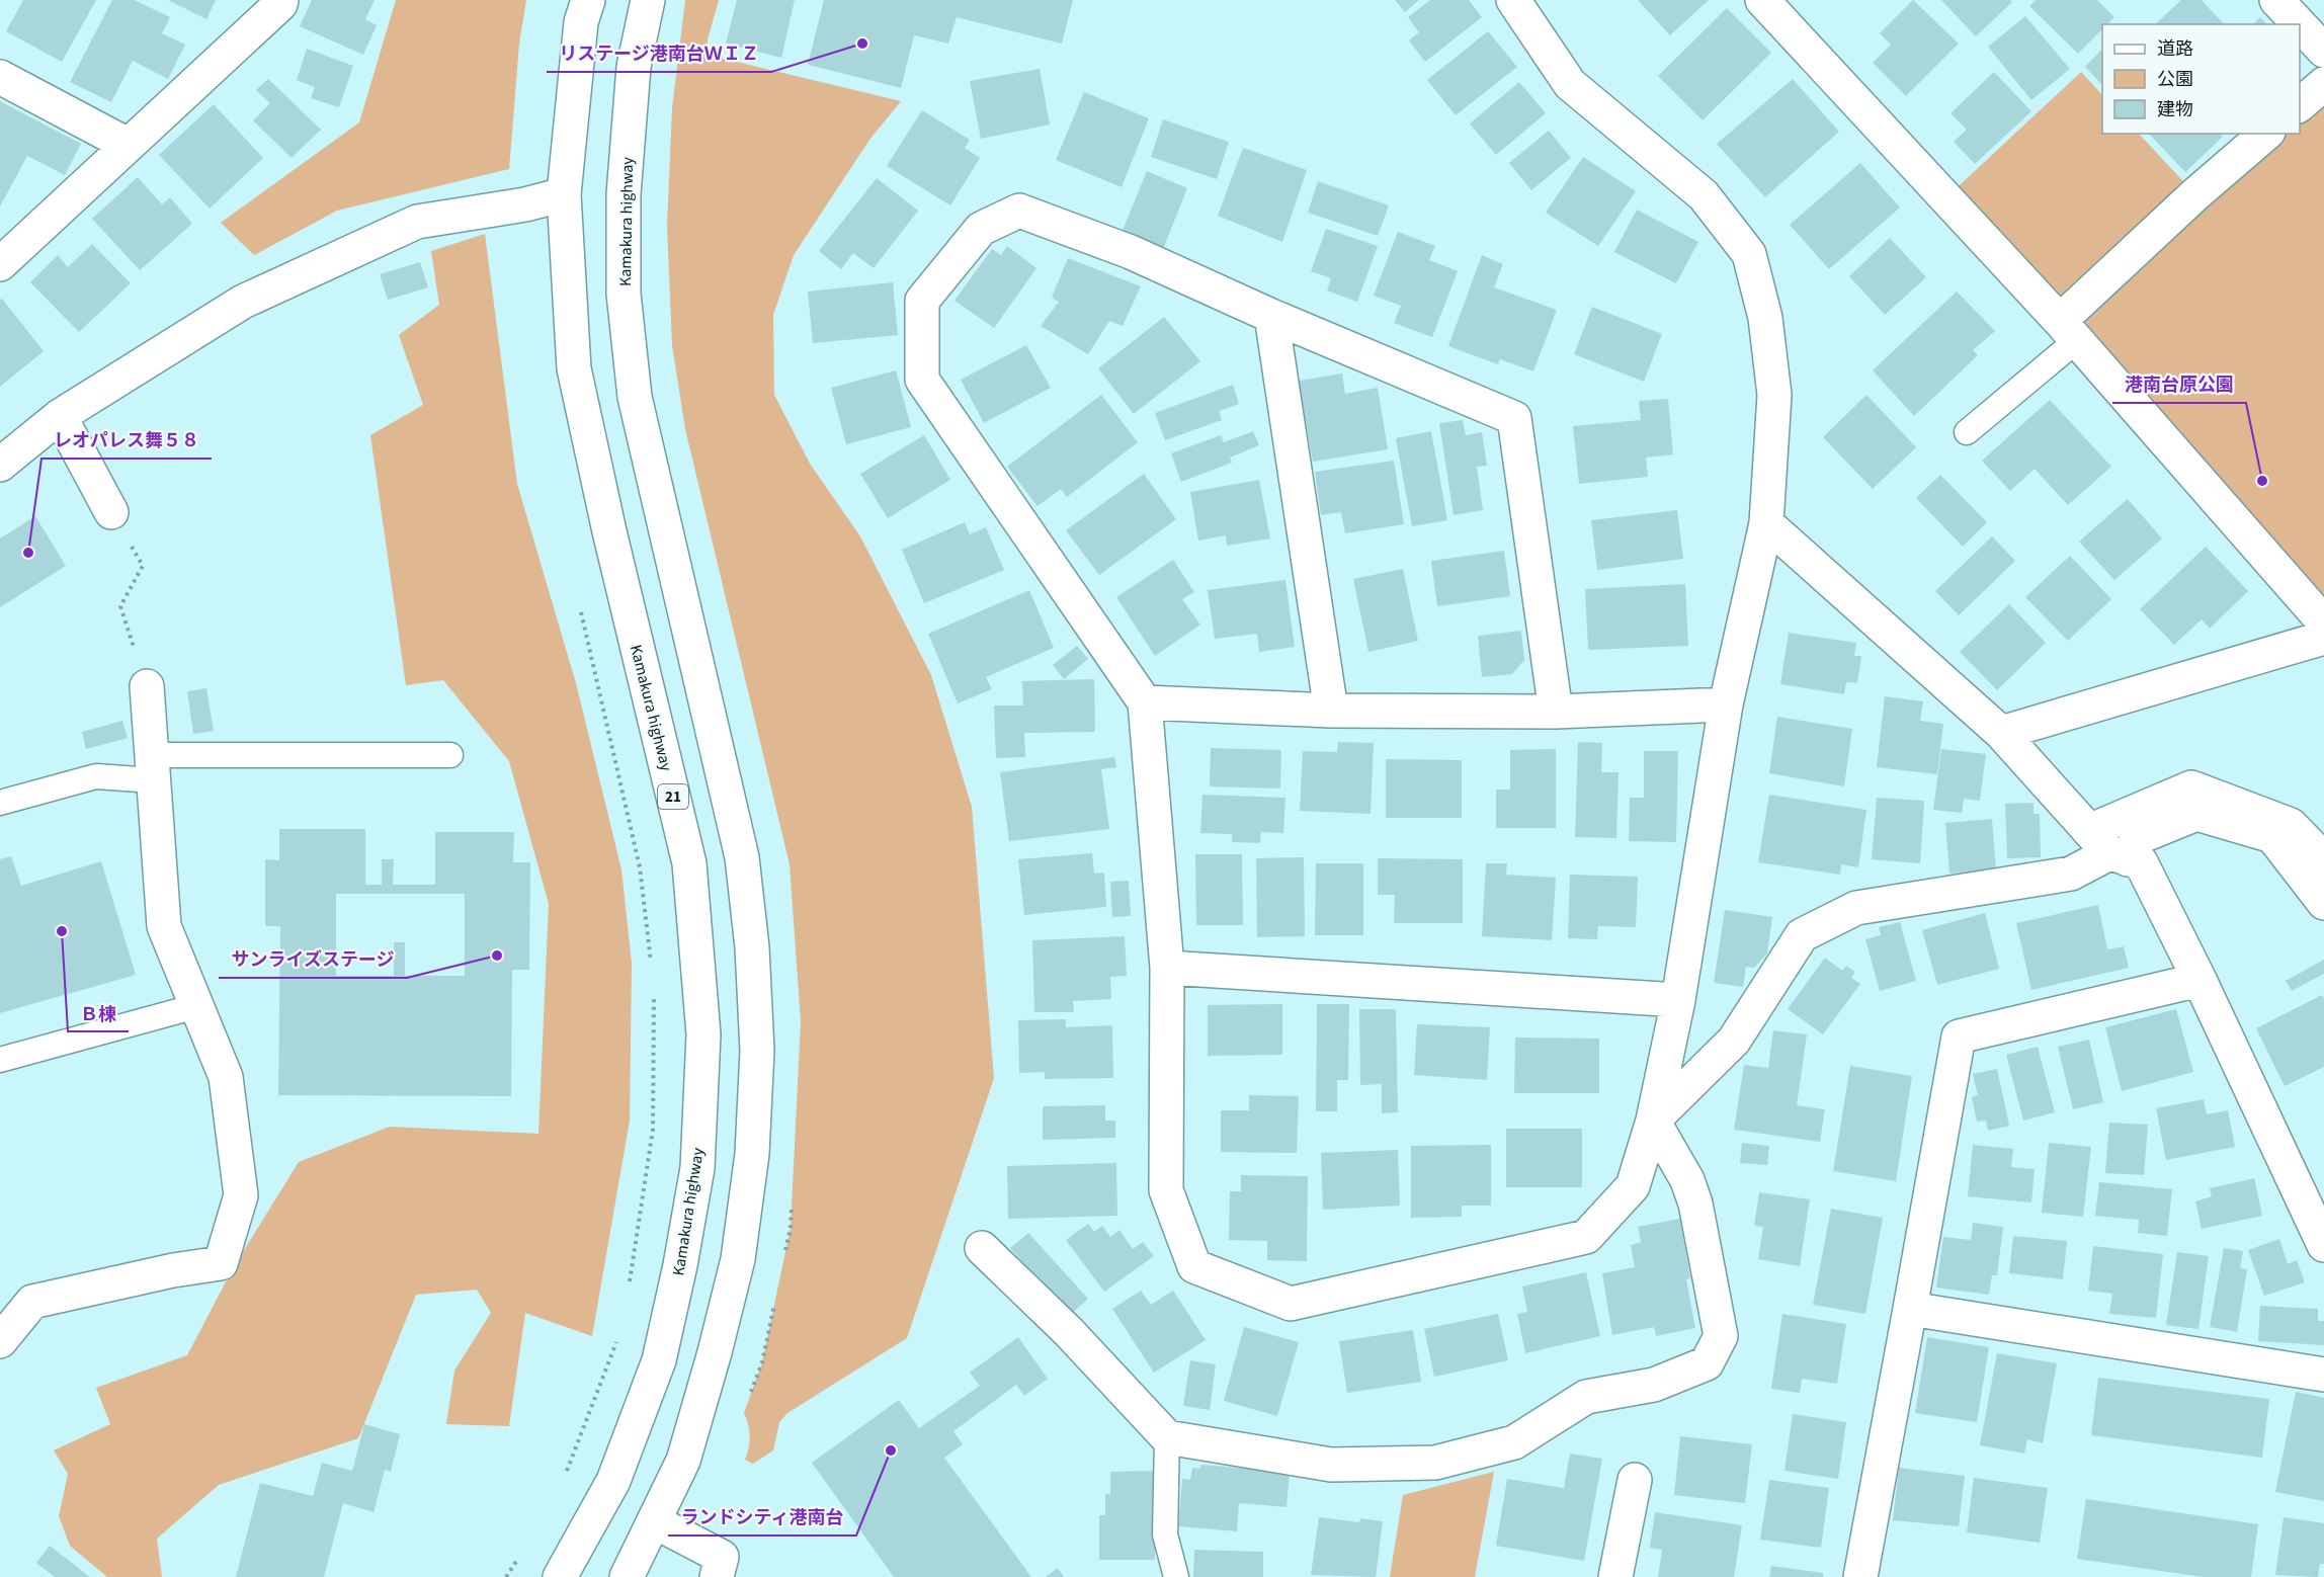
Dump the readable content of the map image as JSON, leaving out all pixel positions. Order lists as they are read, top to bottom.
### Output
{
  "streets": {
    "street": ["Kamakura highway", "21"]
  },
  "places": [
    "リステージ港南台ＷＩＺ",
    "港南台原公園",
    "レオパレス舞５８",
    "Ｂ棟",
    "サンライズステージ",
    "ランドシティ港南台"
  ],
  "legend": ["道路", "公園", "建物"]
}
